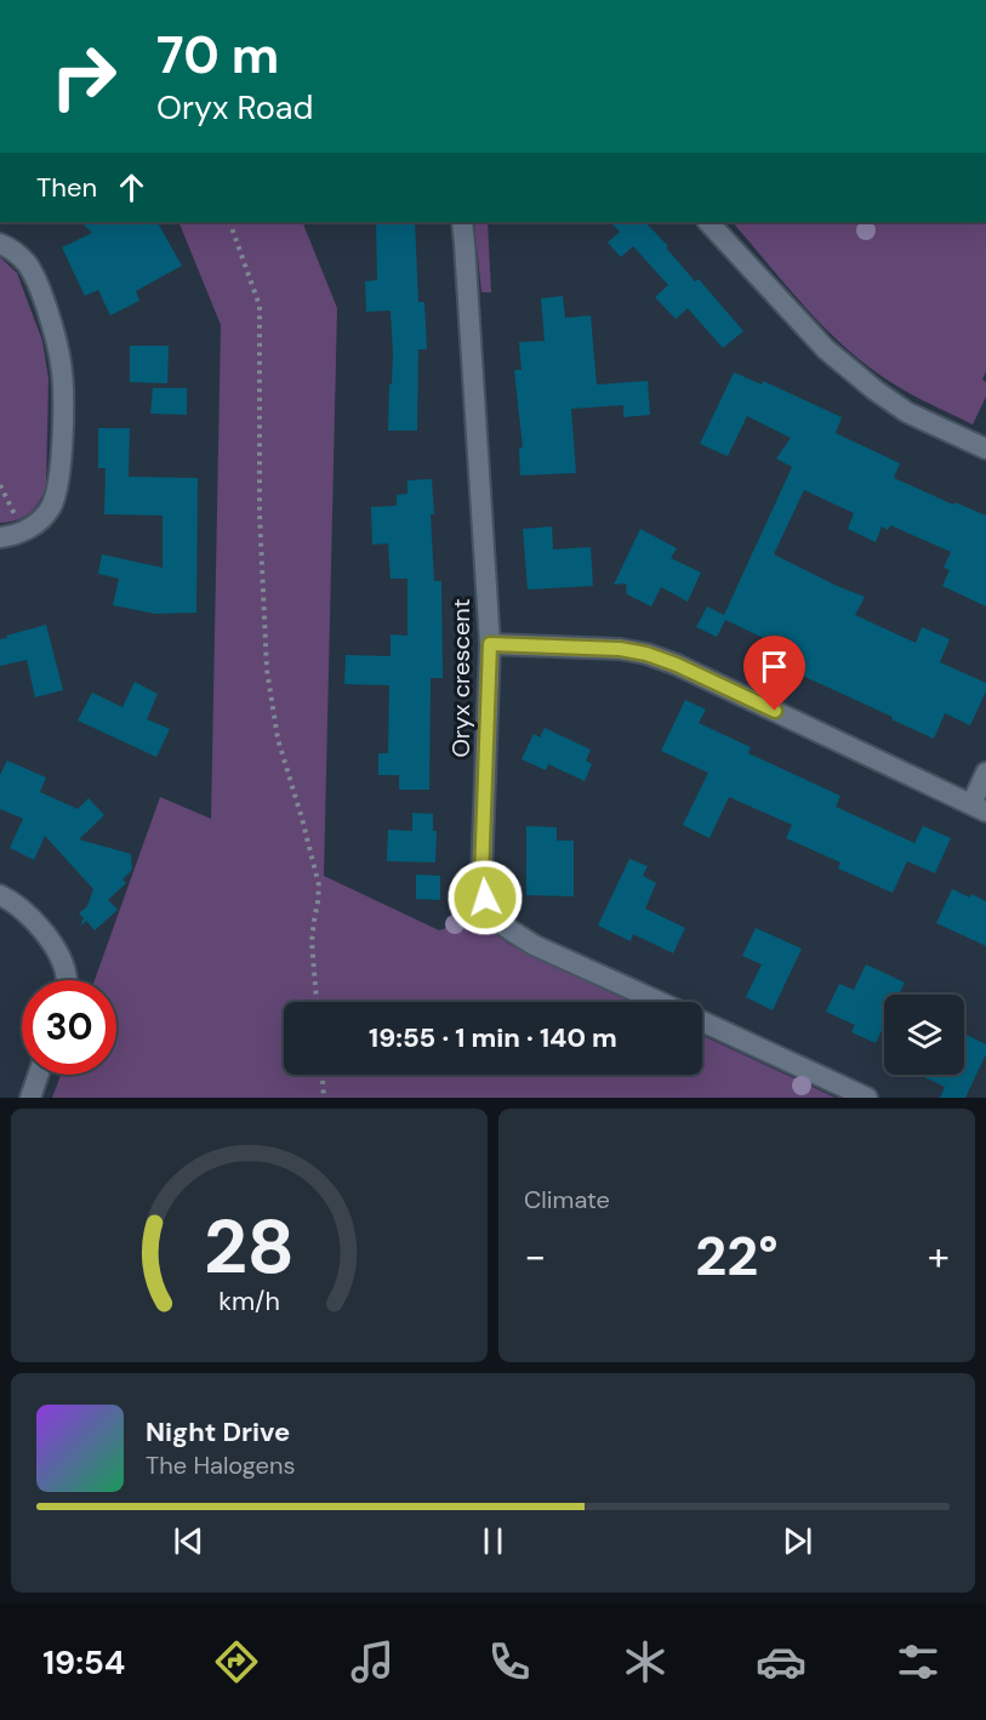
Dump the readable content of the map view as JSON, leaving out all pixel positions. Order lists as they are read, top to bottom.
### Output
{
  "streets": {
    "street": ["Oryx crescent"]
  },
  "page": {
    "turn": ["70 m", "Oryx Road"],
    "then": "Then",
    "limit": "30",
    "trip": "19:55 · 1 min · 140 m",
    "tile": "Climate",
    "heat": ["−", "22°", "+"],
    "song": ["Night Drive", "The Halogens"],
    "tabs": "19:54",
    "gauge": ["28", "km/h"]
  }
}
